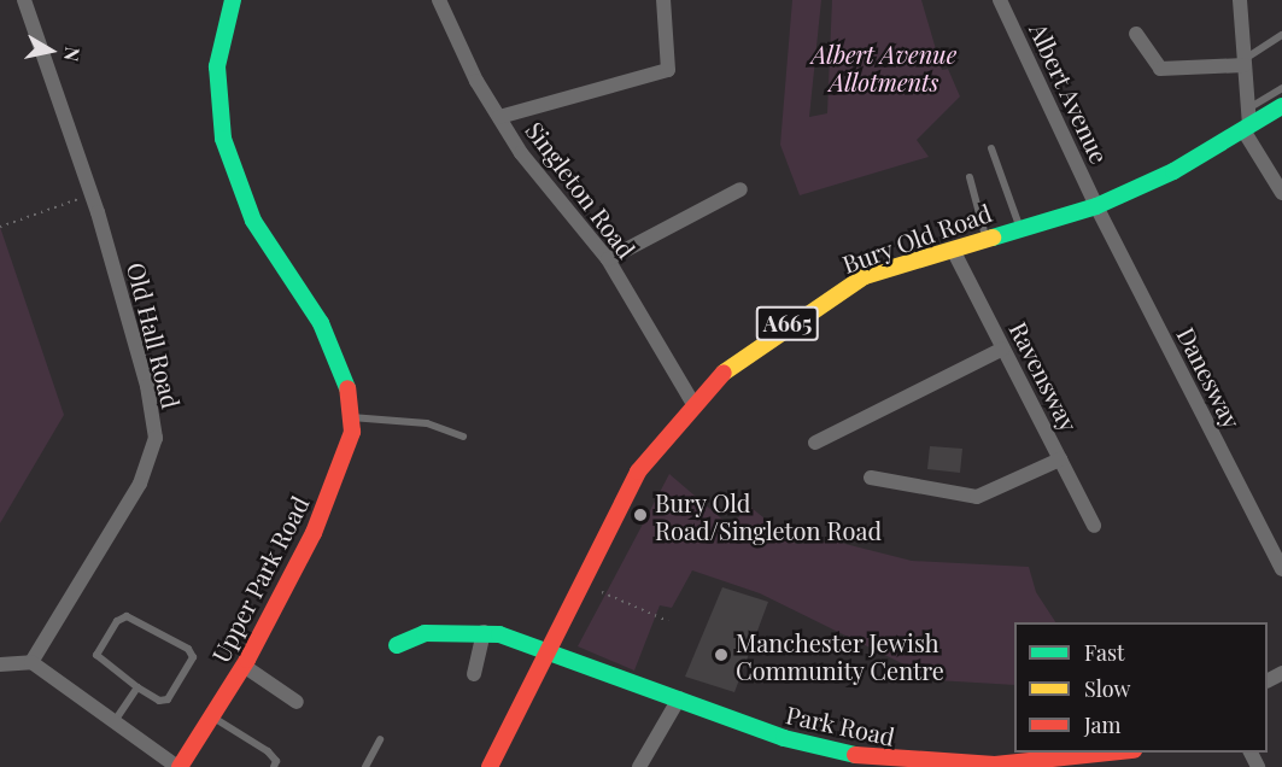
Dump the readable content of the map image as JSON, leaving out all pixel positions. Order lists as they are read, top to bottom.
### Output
{
  "streets": {
    "street": [
      "Albert Avenue",
      "Singleton Road",
      "Bury Old Road",
      "A665",
      "Old Hall Road",
      "Ravensway",
      "Danesway",
      "Upper Park Road",
      "Park Road"
    ]
  },
  "crossings": [
    ["Albert Avenue", "Bury Old Road"],
    ["Albert Avenue", "Danesway"],
    ["Singleton Road", "Bury Old Road"],
    ["Bury Old Road", "Ravensway"],
    ["Bury Old Road", "Danesway"],
    ["Bury Old Road", "Park Road"]
  ],
  "parks": ["Albert Avenue Allotments"],
  "places": ["Bury Old Road/Singleton Road", "Manchester Jewish Community Centre"],
  "legend": ["Fast", "Slow", "Jam"],
  "north": "right"
}
